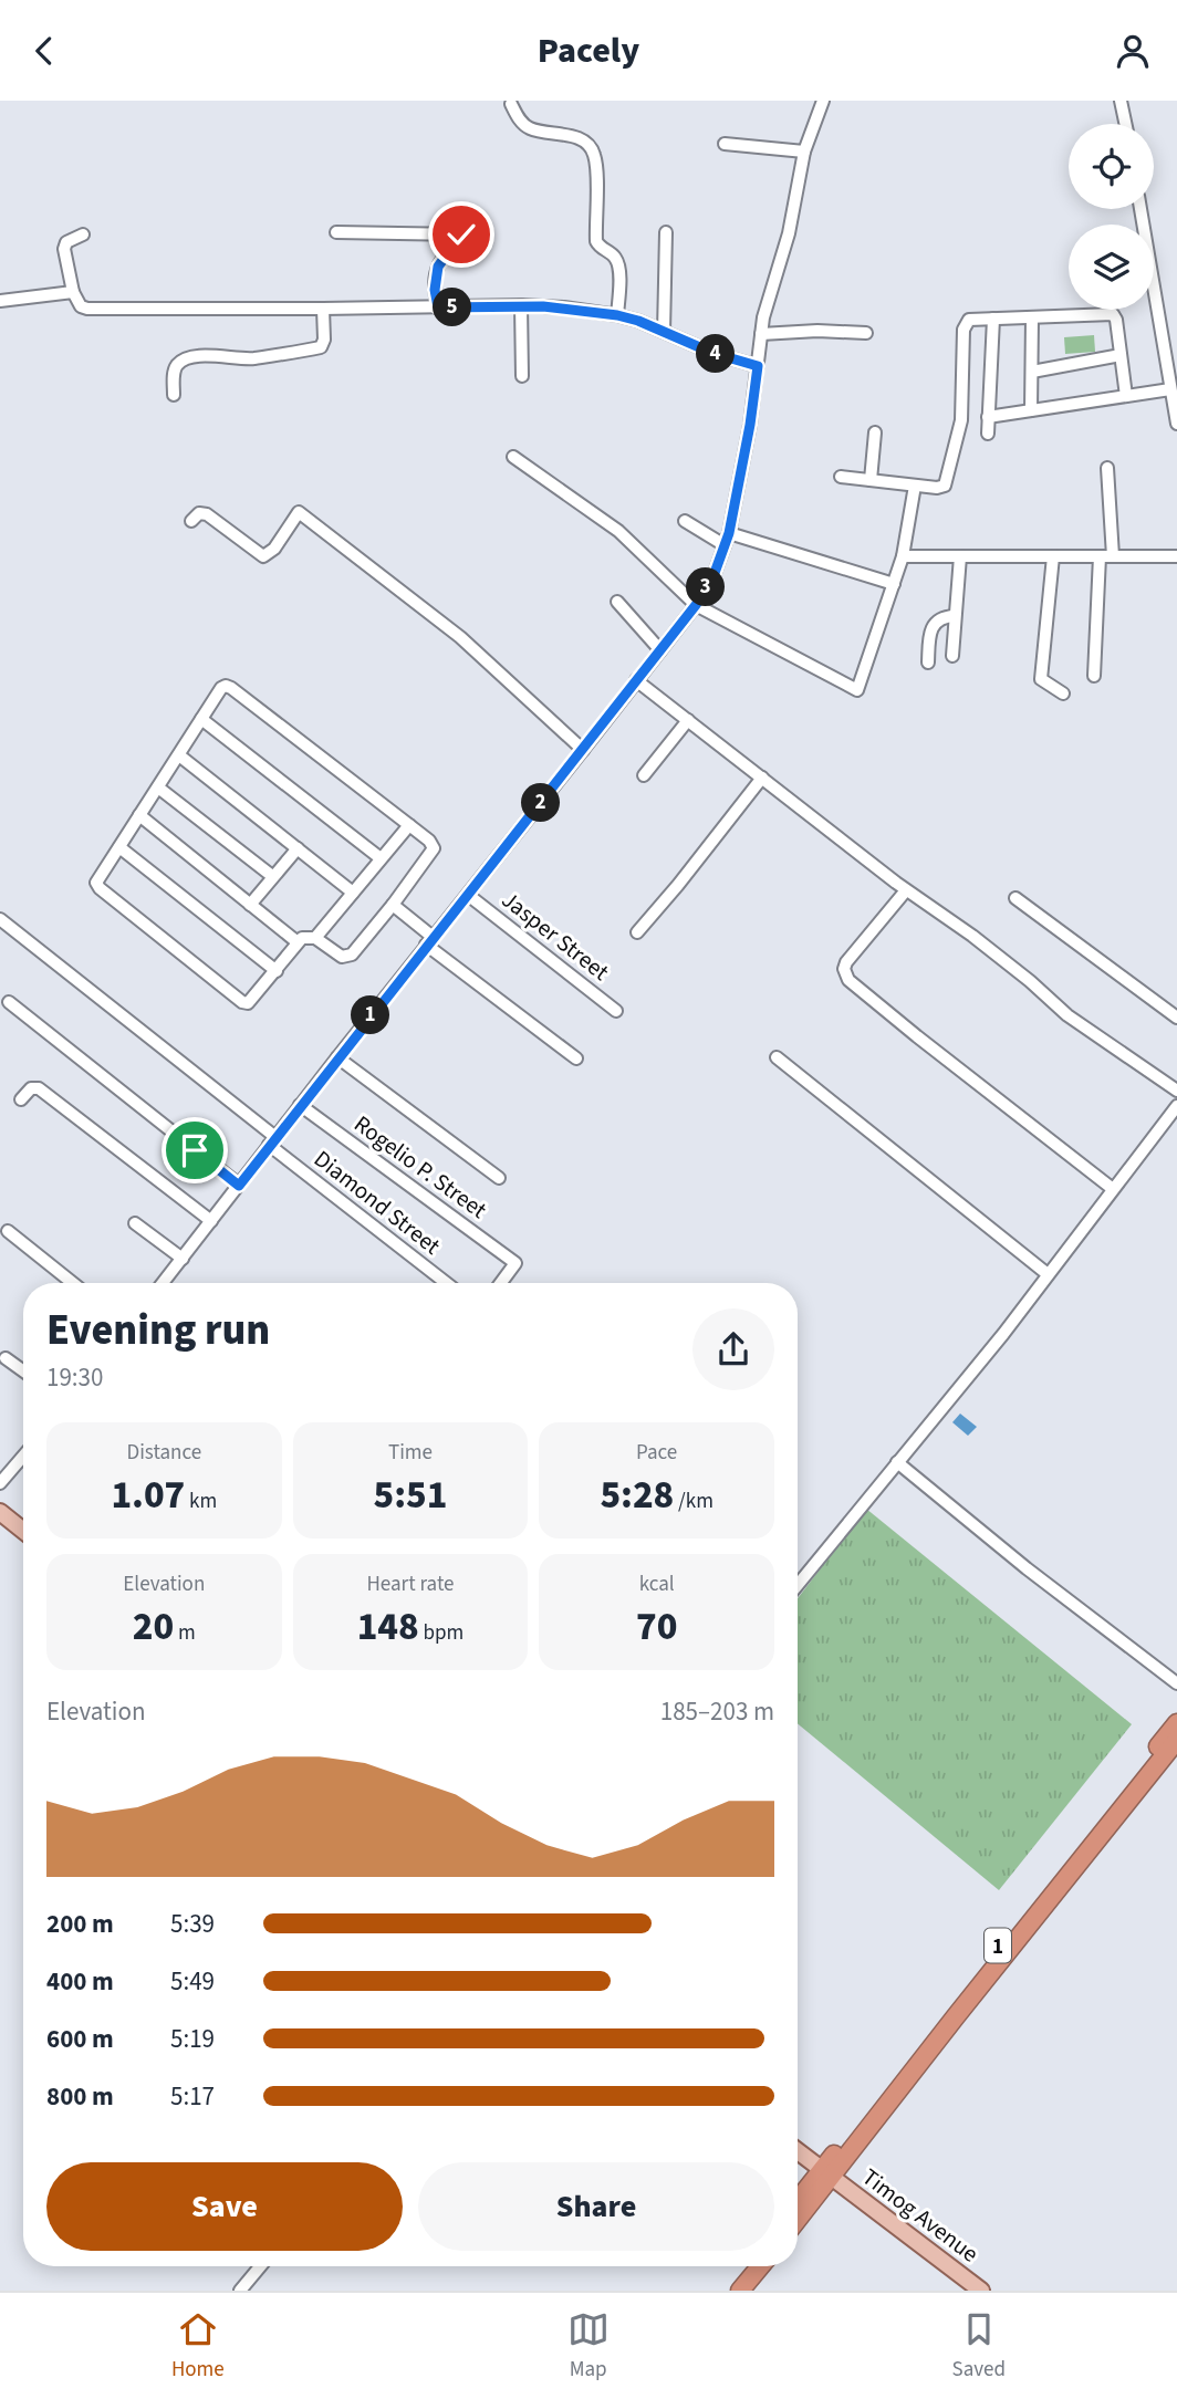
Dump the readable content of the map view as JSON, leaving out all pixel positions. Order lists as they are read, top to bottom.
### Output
{
  "streets": {
    "highway": ["1"],
    "main road": ["Timog Avenue"],
    "street": ["Jasper Street", "Rogelio P. Street", "Diamond Street"]
  },
  "crossings": [
    ["1", "Timog Avenue"]
  ],
  "page": {
    "header": "Pacely",
    "pins": [
      "5",
      "4",
      "3",
      "2",
      "1"
    ],
    "heading": ["Evening run", "19:30"],
    "stats": [
      ["Distance", "1.07 km"],
      ["Time", "5:51"],
      ["Pace", "5:28 /km"],
      ["Elevation", "20 m"],
      ["Heart rate", "148 bpm"],
      ["kcal", "70"]
    ],
    "chart": ["Elevation", "185–203 m"],
    "list": [
      {
        "name": "200 m",
        "note": "5:39"
      },
      {
        "name": "400 m",
        "note": "5:49"
      },
      {
        "name": "600 m",
        "note": "5:19"
      },
      {
        "name": "800 m",
        "note": "5:17"
      }
    ],
    "buttons": ["Save", "Share"],
    "tabs": ["Home", "Map", "Saved"]
  }
}
